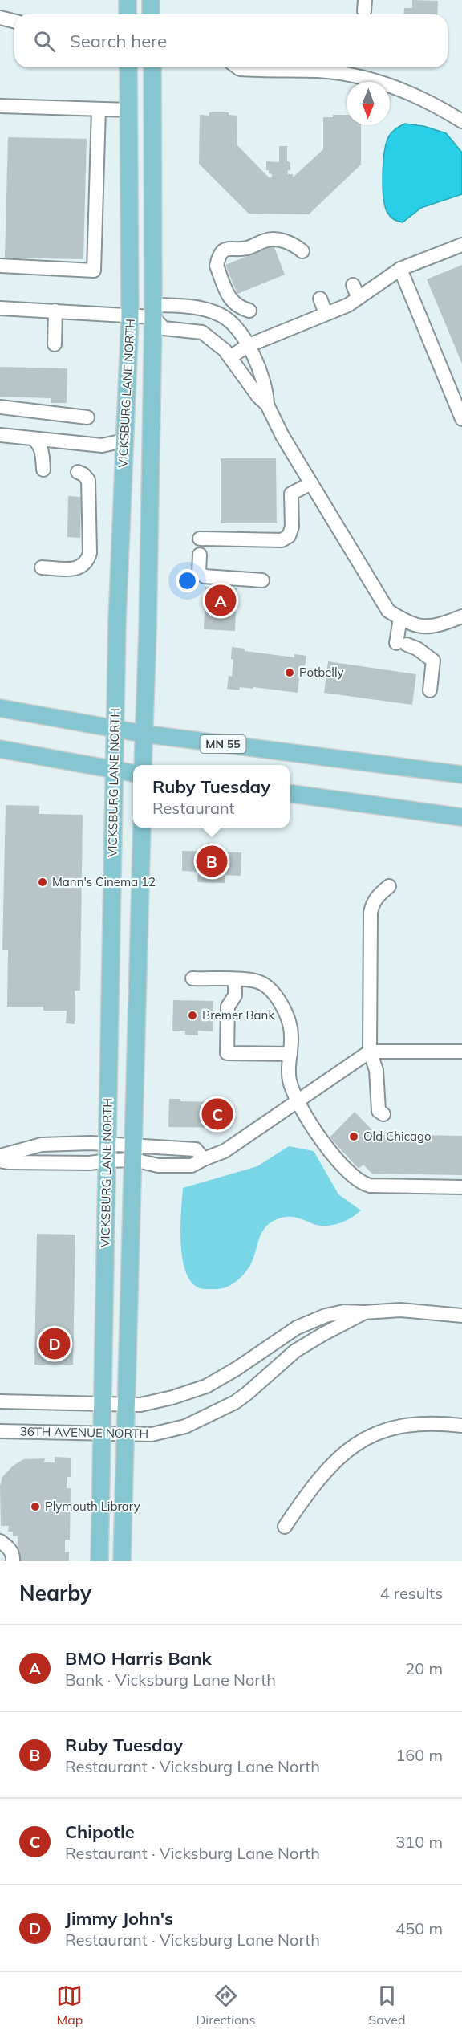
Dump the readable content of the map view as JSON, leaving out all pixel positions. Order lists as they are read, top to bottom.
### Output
{
  "streets": {
    "main road": ["VICKSBURG LANE NORTH", "MN 55"],
    "street": ["36TH AVENUE NORTH"]
  },
  "crossings": [
    ["VICKSBURG LANE NORTH", "MN 55"],
    ["VICKSBURG LANE NORTH", "36TH AVENUE NORTH"]
  ],
  "places": [
    "Potbelly",
    "Mann's Cinema 12",
    "Bremer Bank",
    "Old Chicago",
    "Plymouth Library"
  ],
  "north": "bottom",
  "page": {
    "search": "Search here",
    "pins": [
      "A",
      "B",
      "C",
      "D"
    ],
    "popup": ["Ruby Tuesday", "Restaurant"],
    "heading": ["Nearby", "4 results"],
    "list": [
      {
        "mark": "A",
        "name": "BMO Harris Bank",
        "note": "Bank · Vicksburg Lane North",
        "value": "20 m"
      },
      {
        "mark": "B",
        "name": "Ruby Tuesday",
        "note": "Restaurant · Vicksburg Lane North",
        "value": "160 m"
      },
      {
        "mark": "C",
        "name": "Chipotle",
        "note": "Restaurant · Vicksburg Lane North",
        "value": "310 m"
      },
      {
        "mark": "D",
        "name": "Jimmy John's",
        "note": "Restaurant · Vicksburg Lane North",
        "value": "450 m"
      }
    ],
    "nav": ["Map", "Directions", "Saved"]
  }
}
